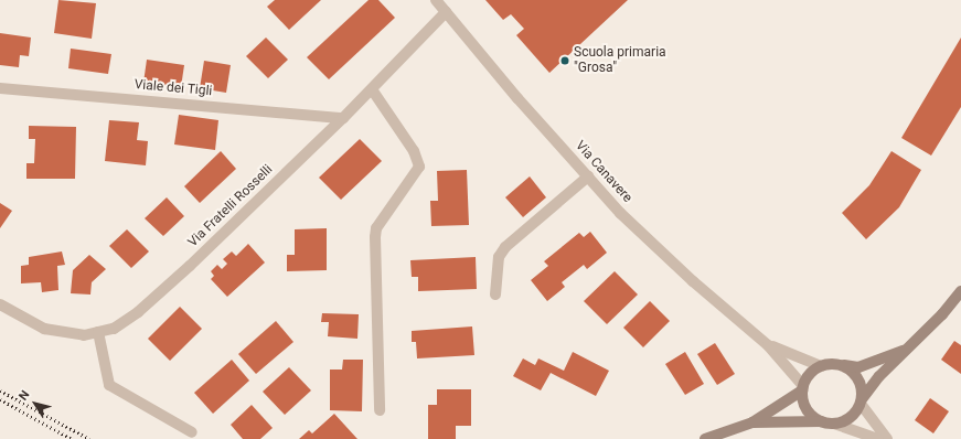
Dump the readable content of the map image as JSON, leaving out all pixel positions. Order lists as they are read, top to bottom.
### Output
{
  "streets": {
    "street": ["Viale dei Tigli", "Via Canavere", "Via Fratelli Rosselli"]
  },
  "crossings": [
    ["Viale dei Tigli", "Via Fratelli Rosselli"],
    ["Via Canavere", "Via Fratelli Rosselli"]
  ],
  "places": ["Scuola primaria \"Grosa\""],
  "north": "top left"
}
